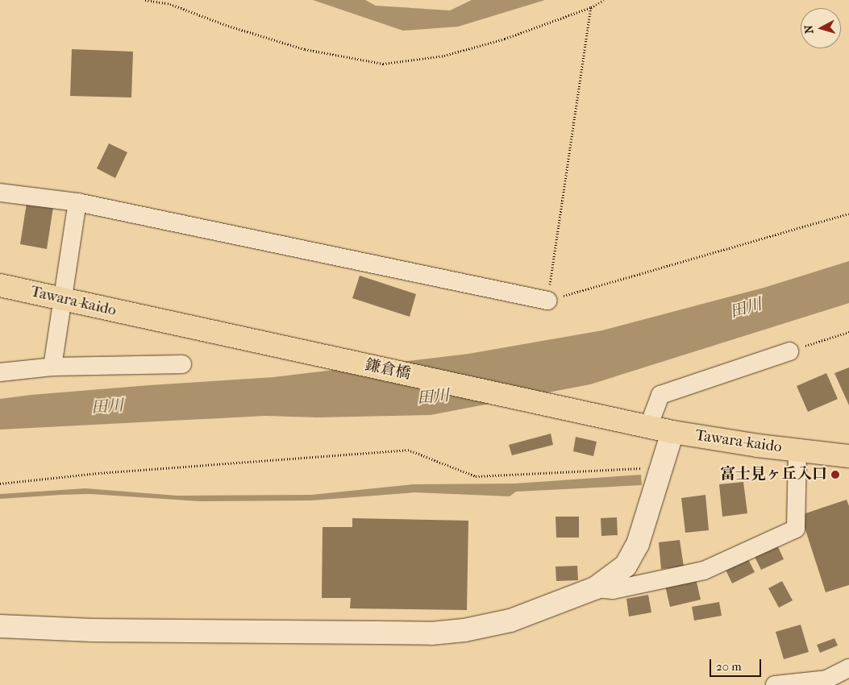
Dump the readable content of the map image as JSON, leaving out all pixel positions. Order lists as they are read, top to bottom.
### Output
{
  "streets": {
    "main road": ["Tawara-kaido", "鎌倉橋"]
  },
  "crossings": [
    ["Tawara-kaido", "鎌倉橋"]
  ],
  "water": ["田川"],
  "places": ["富士見ヶ丘入口"],
  "scale_bar": "20 m",
  "north": "left"
}
